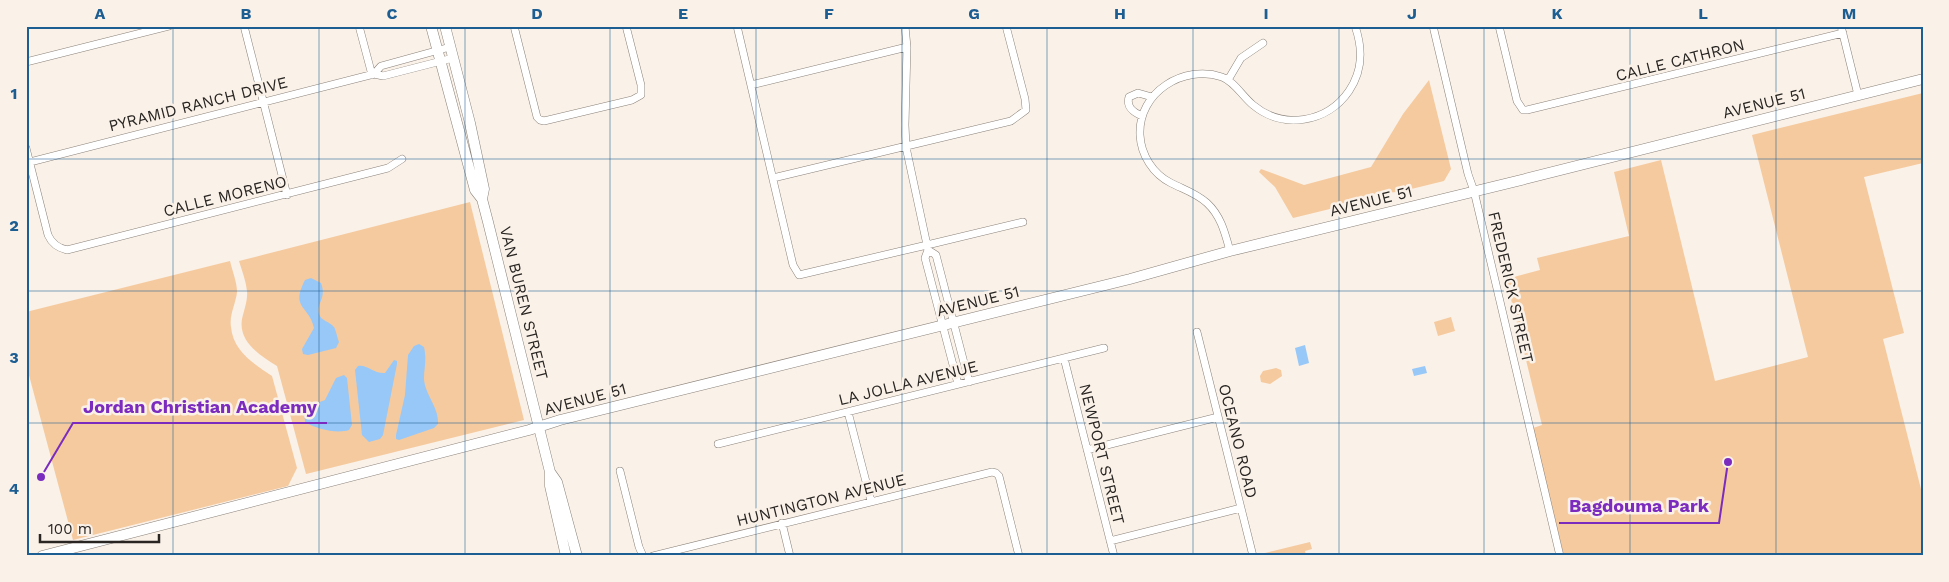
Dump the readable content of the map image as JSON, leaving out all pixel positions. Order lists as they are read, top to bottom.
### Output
{
  "streets": {
    "street": [
      "CALLE CATHRON",
      "AVENUE 51",
      "PYRAMID RANCH DRIVE",
      "CALLE MORENO",
      "FREDERICK STREET",
      "VAN BUREN STREET",
      "LA JOLLA AVENUE",
      "OCEANO ROAD",
      "NEWPORT STREET",
      "HUNTINGTON AVENUE"
    ]
  },
  "crossings": [
    ["AVENUE 51", "FREDERICK STREET"],
    ["AVENUE 51", "VAN BUREN STREET"],
    ["PYRAMID RANCH DRIVE", "CALLE MORENO"],
    ["PYRAMID RANCH DRIVE", "VAN BUREN STREET"],
    ["LA JOLLA AVENUE", "NEWPORT STREET"]
  ],
  "places": ["Bagdouma Park", "Jordan Christian Academy"],
  "scale_bar": "100 m",
  "grid": {
    "columns": [
      "A",
      "B",
      "C",
      "D",
      "E",
      "F",
      "G",
      "H",
      "I",
      "J",
      "K",
      "L",
      "M"
    ],
    "rows": [
      "1",
      "2",
      "3",
      "4"
    ]
  }
}
